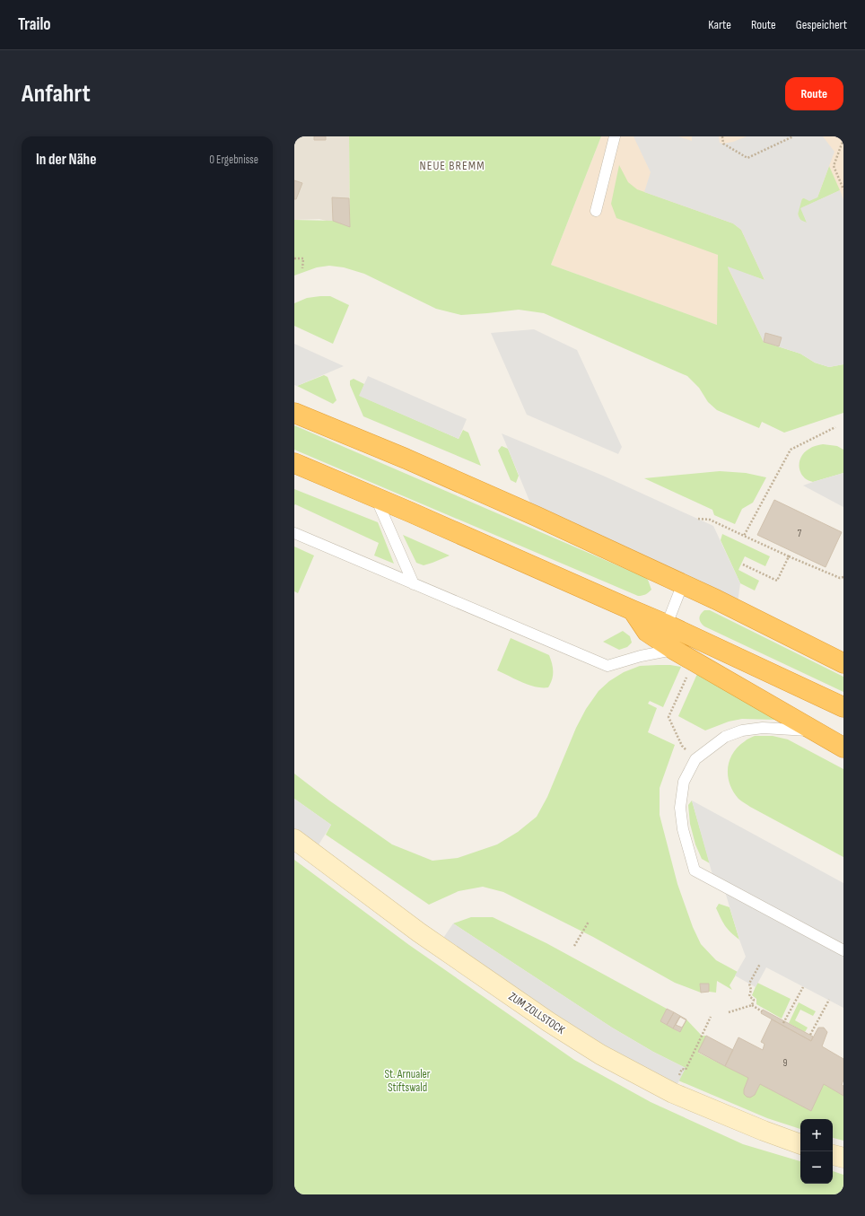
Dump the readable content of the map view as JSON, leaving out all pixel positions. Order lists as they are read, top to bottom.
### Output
{
  "streets": {
    "street": ["ZUM ZOLLSTOCK"]
  },
  "districts": ["NEUE BREMM"],
  "parks": ["St. Arnualer Stiftswald"],
  "house_numbers": ["7", "9"],
  "page": {
    "header": "Trailo",
    "nav": ["Karte", "Route", "Gespeichert"],
    "buttons": "Route",
    "title": "Anfahrt",
    "heading": ["In der Nähe", "0 Ergebnisse"],
    "map_buttons": ["+", "−"]
  }
}
